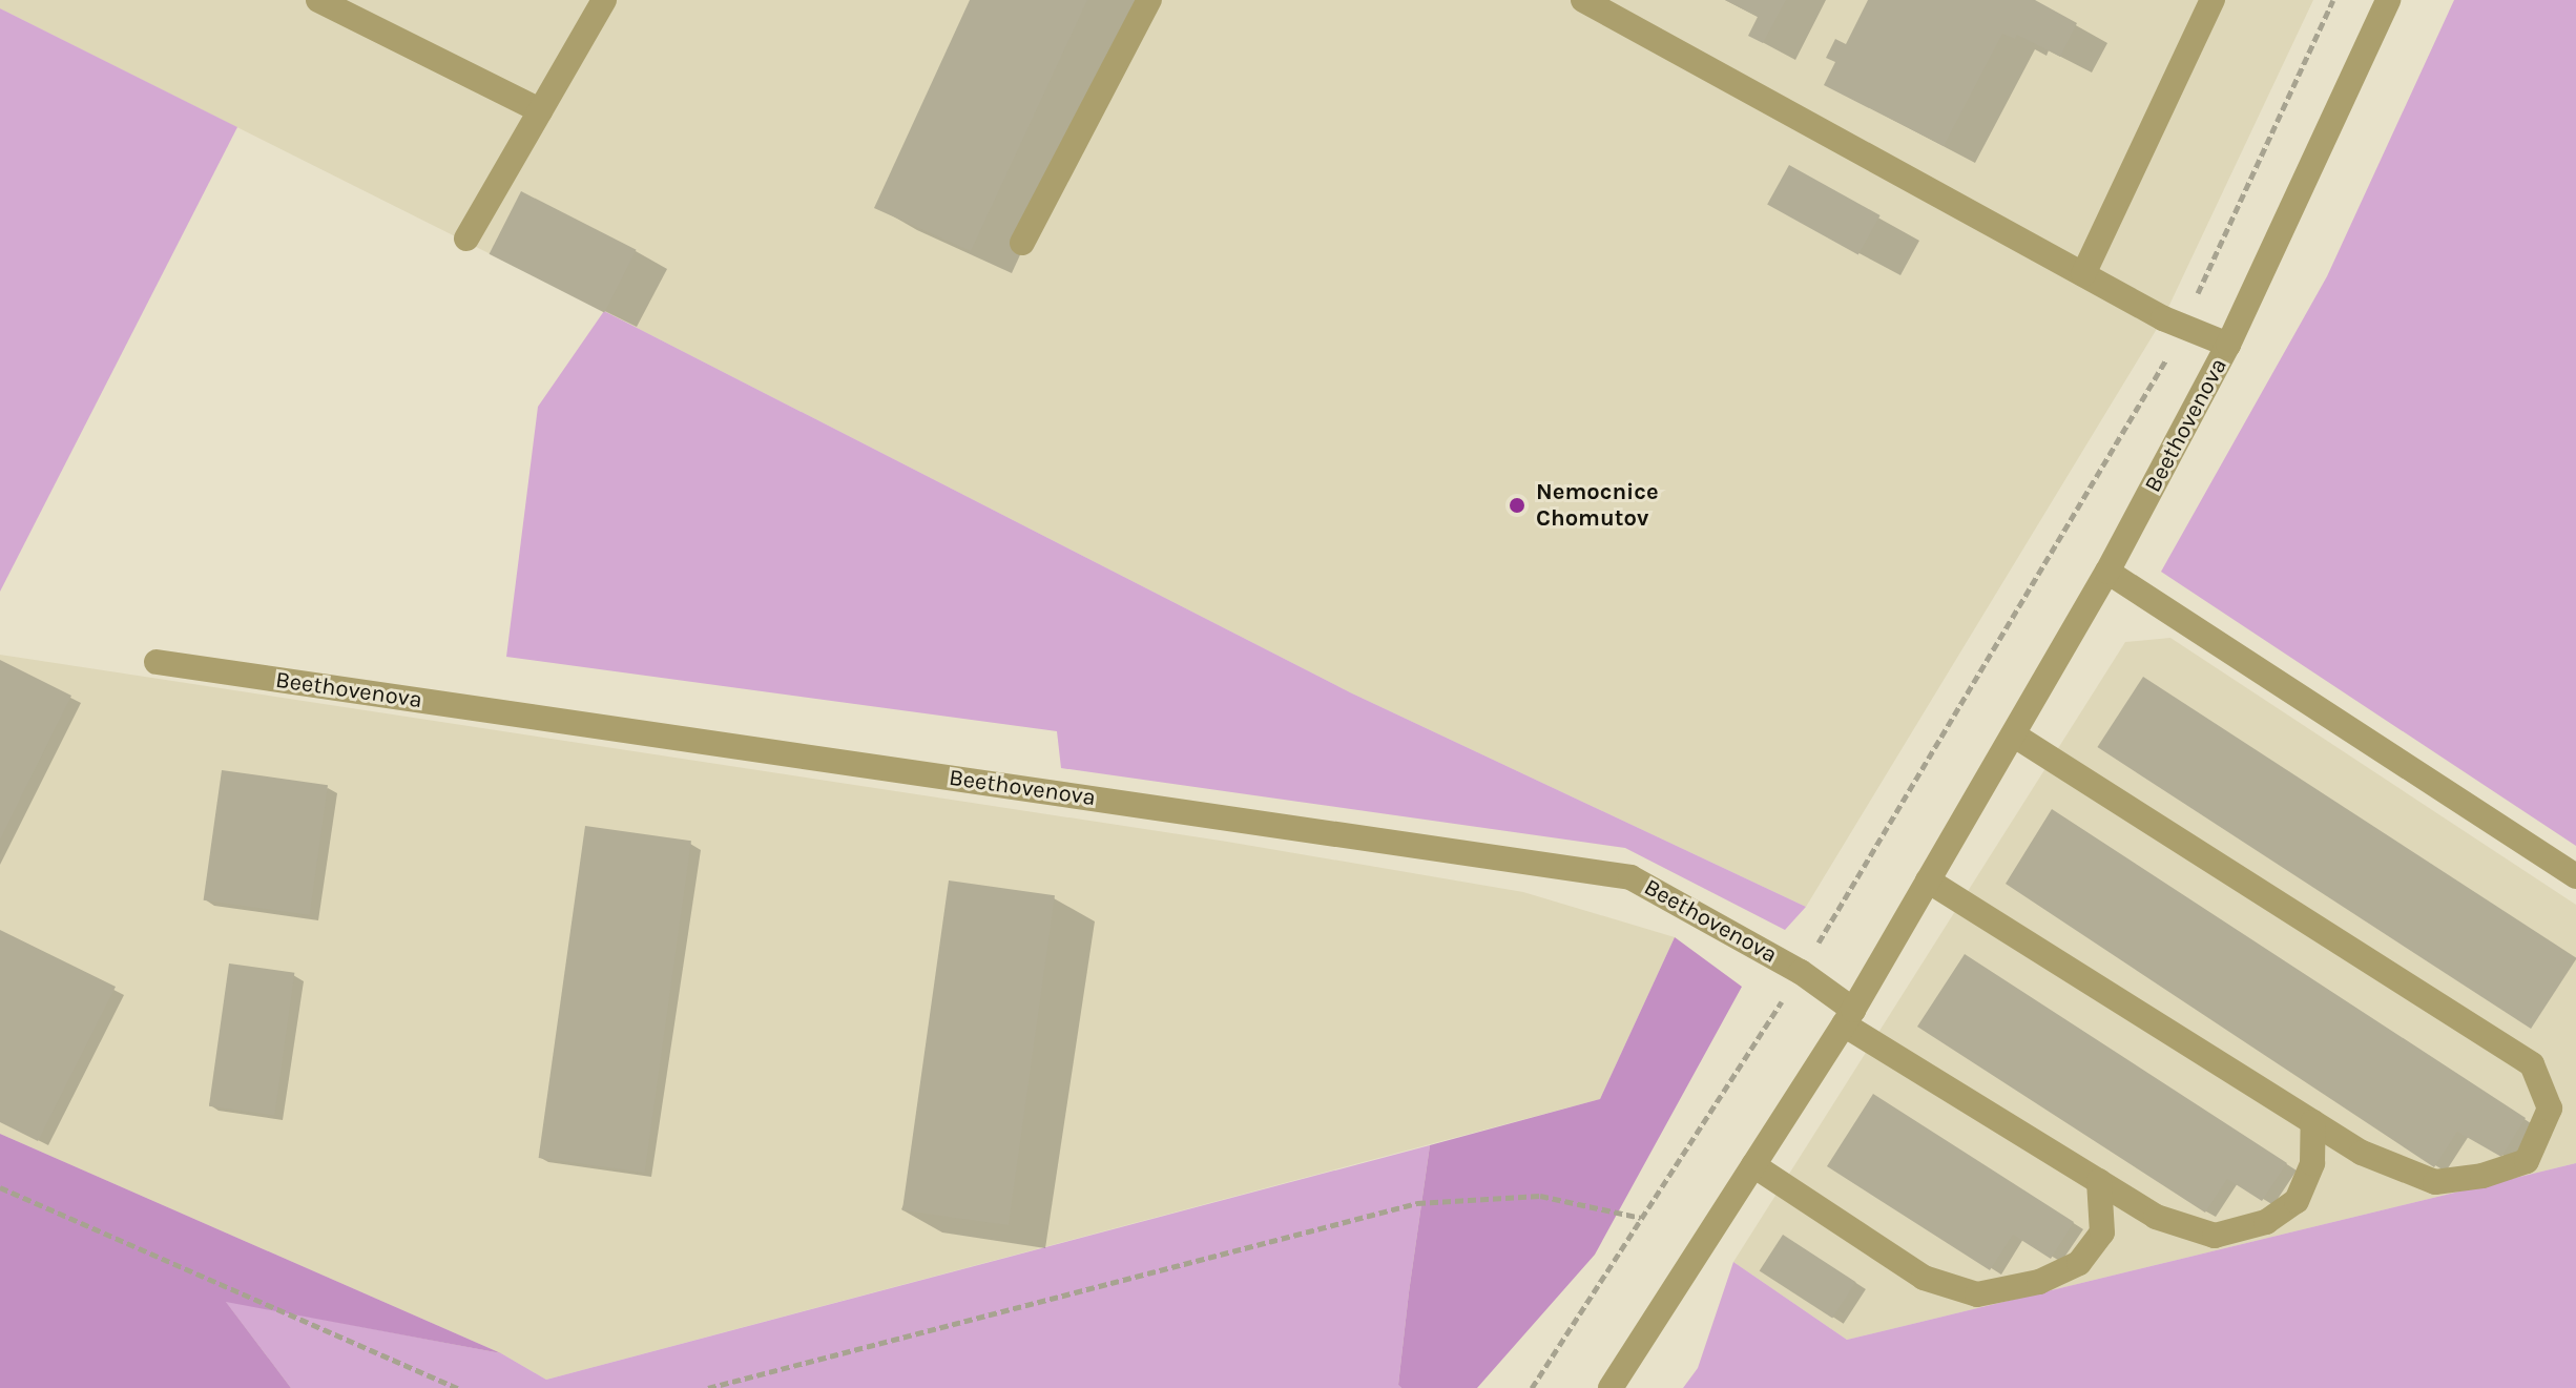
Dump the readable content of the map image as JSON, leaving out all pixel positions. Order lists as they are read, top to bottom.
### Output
{
  "streets": {
    "street": ["Beethovenova"]
  },
  "places": ["Nemocnice Chomutov"]
}
